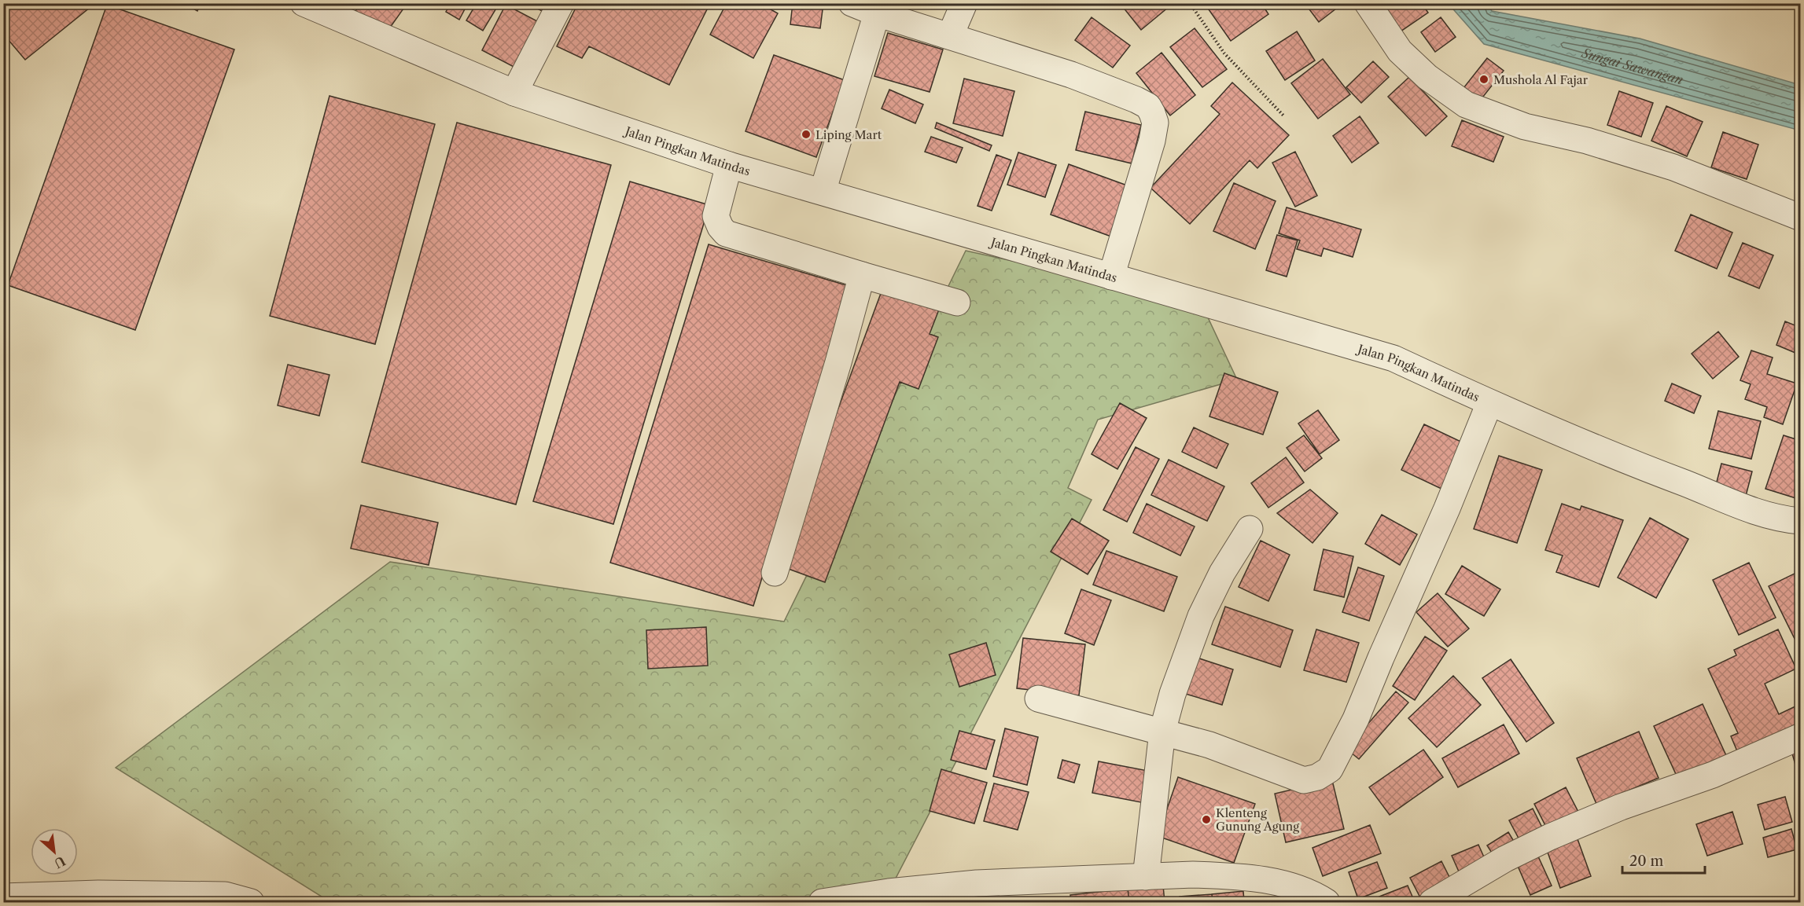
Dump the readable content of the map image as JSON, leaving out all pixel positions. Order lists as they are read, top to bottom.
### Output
{
  "streets": {
    "street": ["Jalan Pingkan Matindas"]
  },
  "water": ["Sungai Sawangan"],
  "places": ["Mushola Al Fajar", "Liping Mart", "Klenteng Gunung Agung"],
  "scale_bar": "20 m",
  "north": "bottom right"
}
